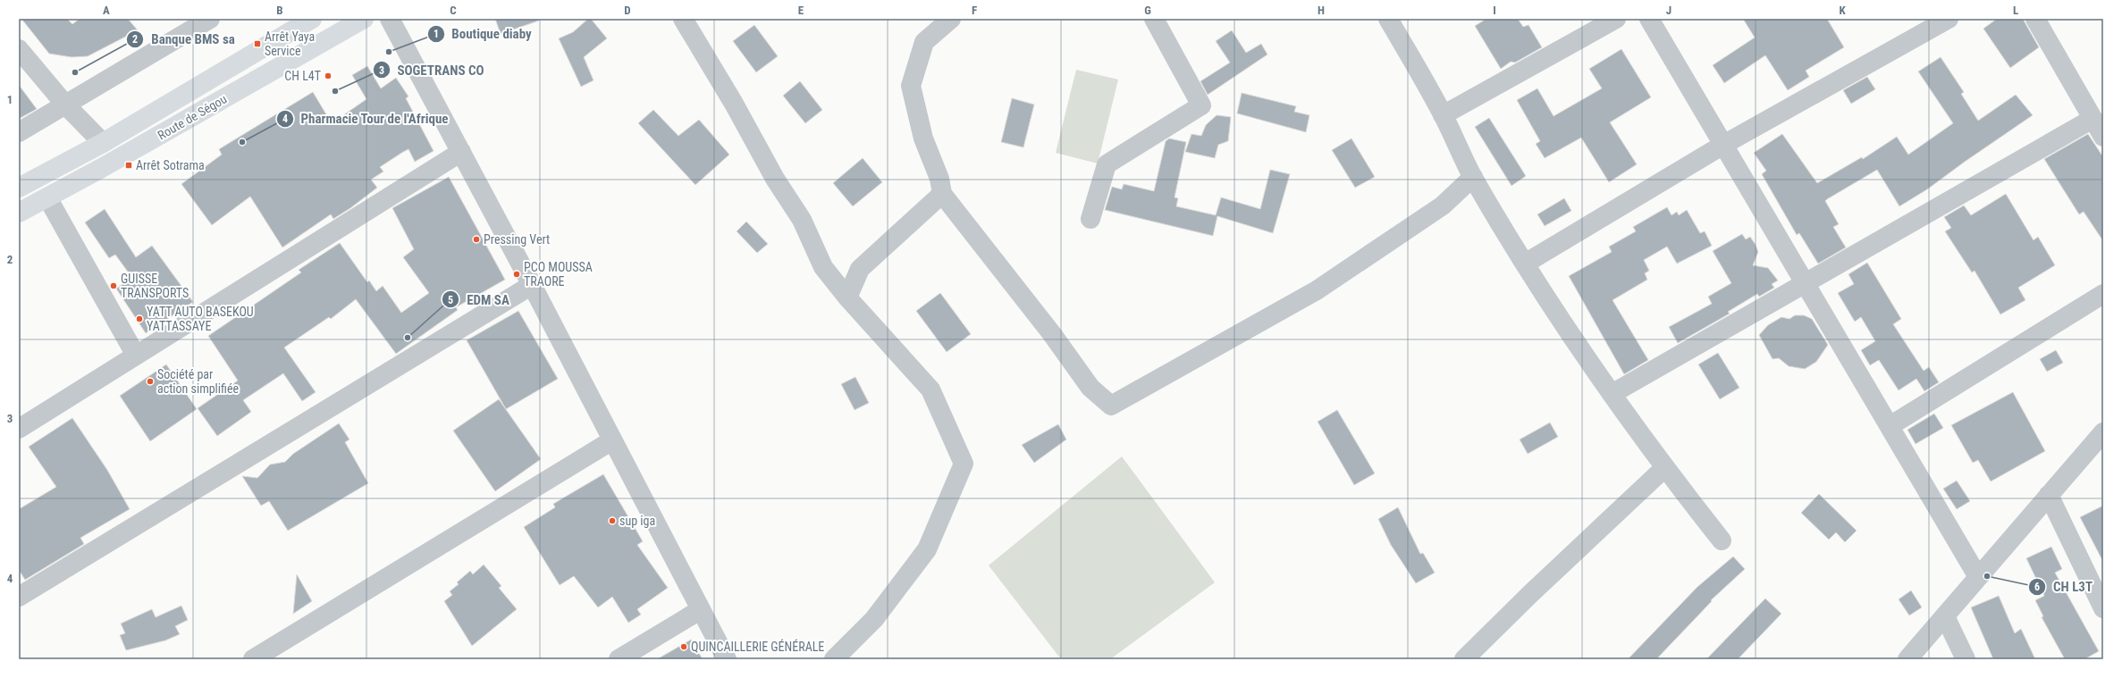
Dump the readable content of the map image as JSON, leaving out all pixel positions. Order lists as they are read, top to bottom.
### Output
{
  "streets": {
    "highway": ["Route de Ségou"]
  },
  "places": {
    "transit": ["Arrêt Yaya Service", "Arrêt Sotrama"],
    "other": [
      "Boutique diaby",
      "Banque BMS sa",
      "CH L4T",
      "SOGETRANS CO",
      "Pharmacie Tour de l'Afrique",
      "Pressing Vert",
      "PCO MOUSSA TRAORE",
      "GUISSE TRANSPORTS",
      "YATT AUTO BASEKOU YATTASSAYE",
      "EDM SA",
      "Société par action simplifiée",
      "sup iga",
      "CH L3T",
      "QUINCAILLERIE GÉNÉRALE"
    ]
  },
  "grid": {
    "columns": [
      "A",
      "B",
      "C",
      "D",
      "E",
      "F",
      "G",
      "H",
      "I",
      "J",
      "K",
      "L"
    ],
    "rows": [
      "1",
      "2",
      "3",
      "4"
    ]
  }
}
